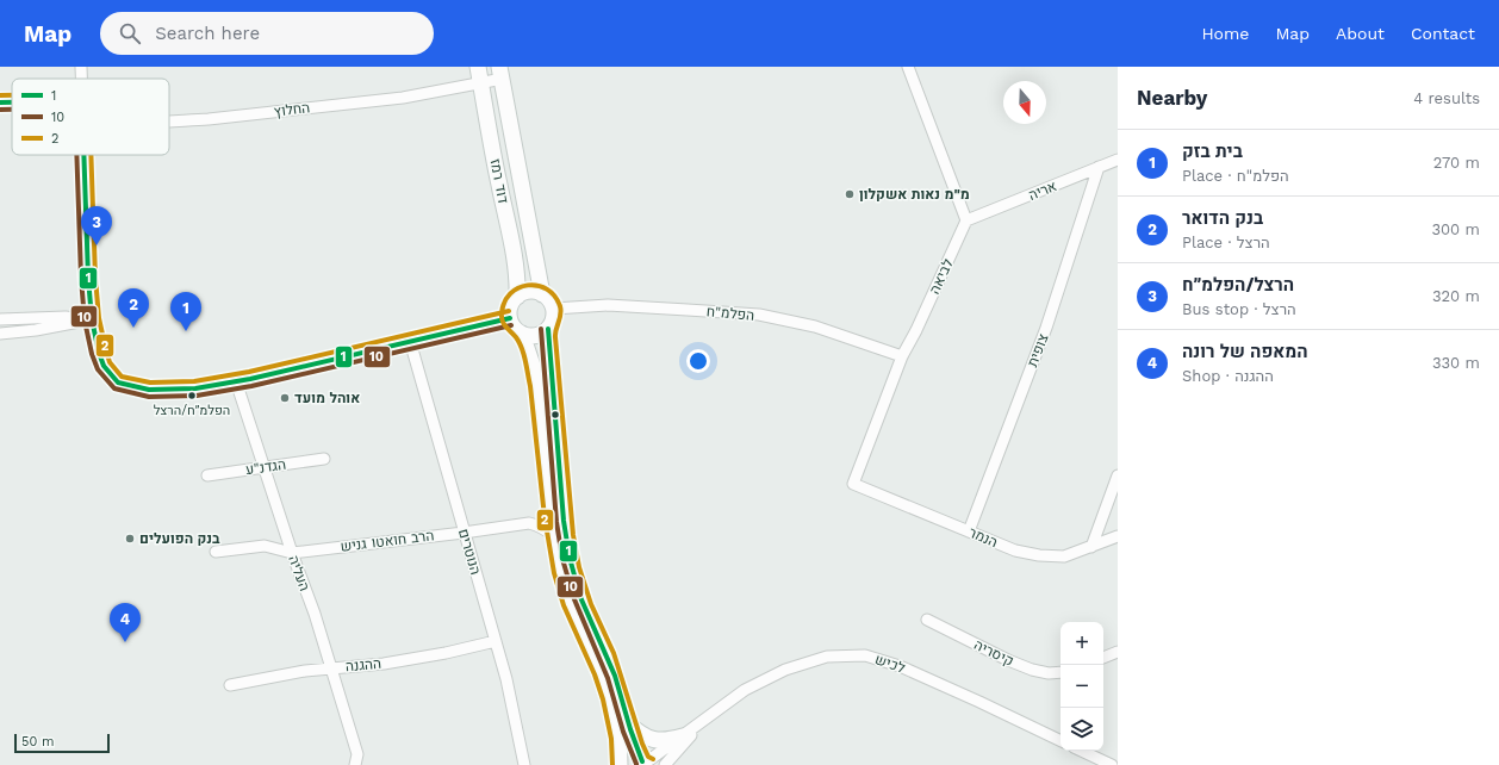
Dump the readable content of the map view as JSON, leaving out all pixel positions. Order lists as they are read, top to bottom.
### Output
{
  "streets": {
    "street": [
      "החלוץ",
      "דוד רמז",
      "אריה",
      "לביאה",
      "הפלמ\"ח",
      "צופית",
      "הגדנ\"ע",
      "הנמר",
      "הרב חואטו גניש",
      "הנוטרים",
      "העליה",
      "קיסריה",
      "לכיש",
      "ההגנה"
    ]
  },
  "crossings": [
    ["החלוץ", "דוד רמז"],
    ["דוד רמז", "הפלמ\"ח"],
    ["אריה", "לביאה"],
    ["אריה", "צופית"],
    ["לביאה", "הפלמ\"ח"],
    ["לביאה", "הנמר"],
    ["צופית", "הנמר"],
    ["הגדנ\"ע", "העליה"],
    ["הרב חואטו גניש", "הנוטרים"],
    ["הרב חואטו גניש", "העליה"],
    ["הנוטרים", "ההגנה"],
    ["העליה", "ההגנה"]
  ],
  "places": [
    "מ\"מ נאות אשקלון",
    "הפלמ״ח/הרצל",
    "אוהל מועד",
    "בנק הפועלים"
  ],
  "lines": ["transit line 2", "transit line 1", "transit line 10"],
  "legend": ["1", "10", "2"],
  "scale_bar": "50 m",
  "north": "bottom",
  "page": {
    "header": "Map",
    "search": "Search here",
    "nav": [
      "Home",
      "Map",
      "About",
      "Contact"
    ],
    "heading": ["Nearby", "4 results"],
    "list": [
      {
        "mark": "1",
        "name": "בית בזק",
        "note": "Place · הפלמ\"ח",
        "value": "270 m"
      },
      {
        "mark": "2",
        "name": "בנק הדואר",
        "note": "Place · הרצל",
        "value": "300 m"
      },
      {
        "mark": "3",
        "name": "הרצל/הפלמ״ח",
        "note": "Bus stop · הרצל",
        "value": "320 m"
      },
      {
        "mark": "4",
        "name": "המאפה של רונה",
        "note": "Shop · ההגנה",
        "value": "330 m"
      }
    ],
    "pins": [
      "3",
      "2",
      "1",
      "4"
    ],
    "map_buttons": ["+", "−"],
    "scale": "50 m"
  }
}
